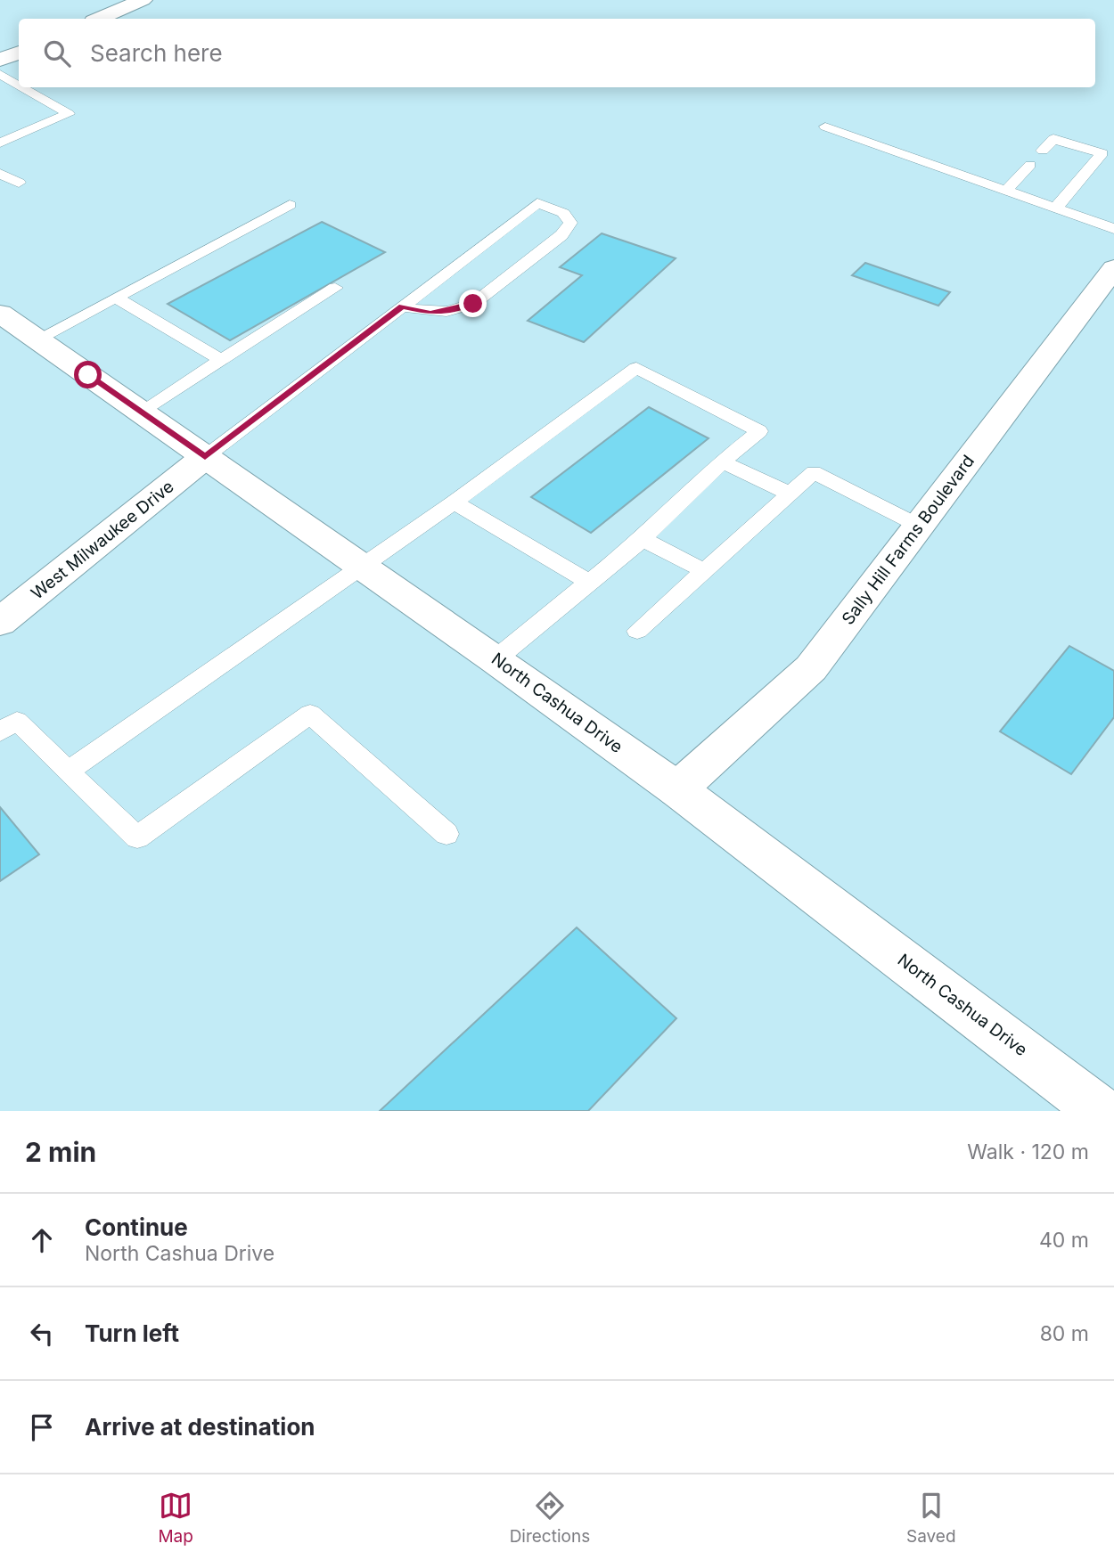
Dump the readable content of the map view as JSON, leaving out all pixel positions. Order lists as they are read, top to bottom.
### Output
{
  "streets": {
    "street": ["West Milwaukee Drive", "Sally Hill Farms Boulevard", "North Cashua Drive"]
  },
  "crossings": [
    ["West Milwaukee Drive", "North Cashua Drive"],
    ["Sally Hill Farms Boulevard", "North Cashua Drive"]
  ],
  "page": {
    "search": "Search here",
    "heading": ["2 min", "Walk · 120 m"],
    "list": [
      ["Continue", "North Cashua Drive", "40 m"],
      ["Turn left", "80 m"],
      "Arrive at destination"
    ],
    "nav": ["Map", "Directions", "Saved"]
  }
}
